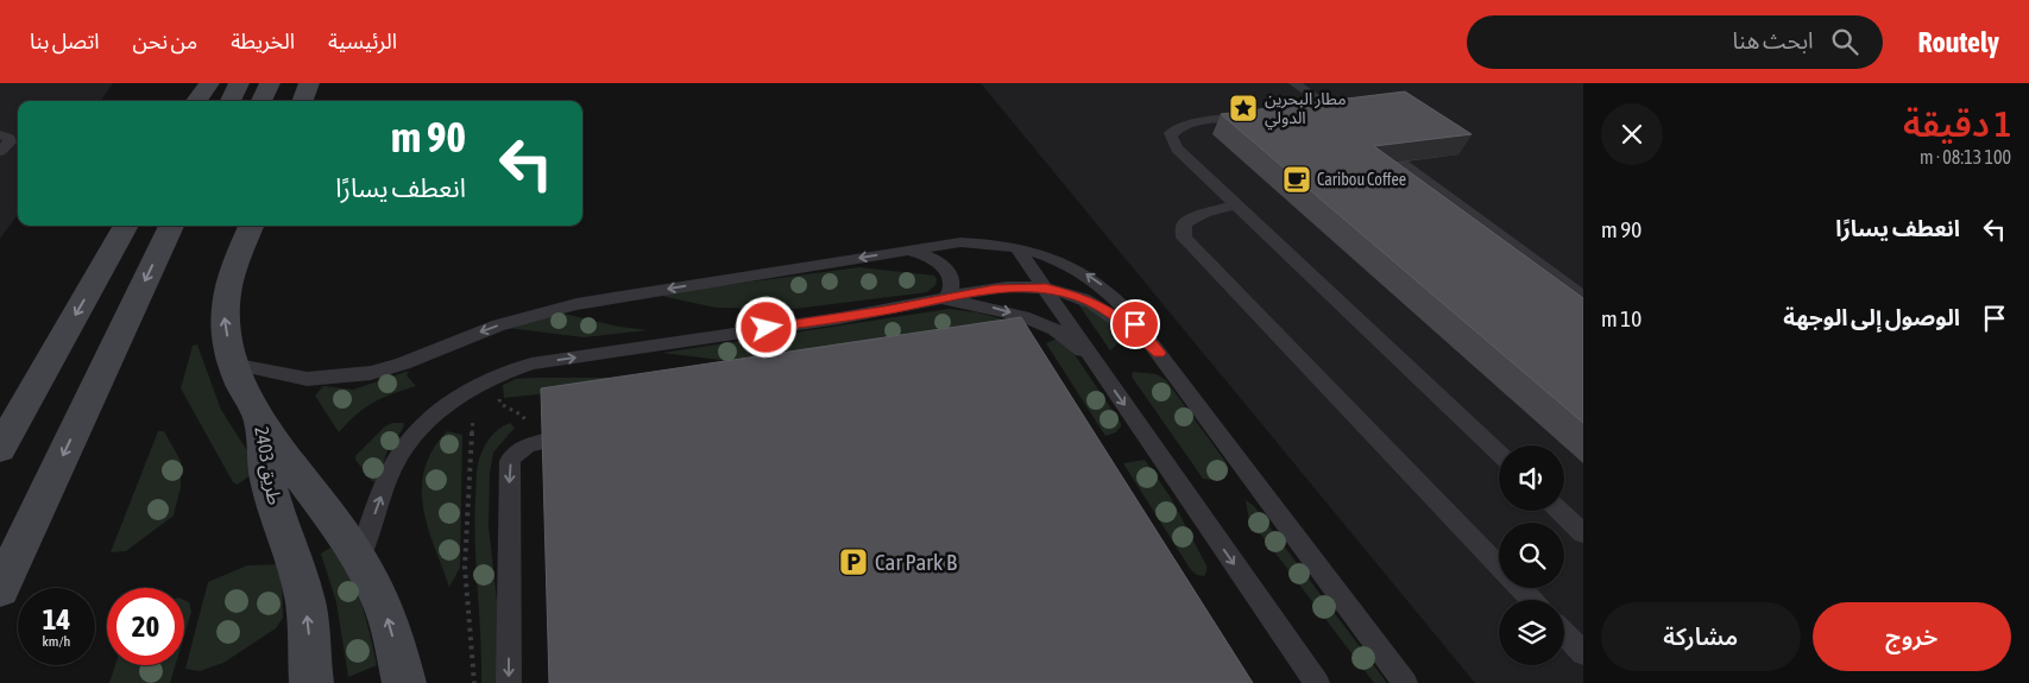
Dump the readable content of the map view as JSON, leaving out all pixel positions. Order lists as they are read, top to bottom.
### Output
{
  "streets": {
    "main road": ["طريق 2403"]
  },
  "places": {
    "place": ["مطار البحرين الدولي"],
    "cafe": ["Caribou Coffee"],
    "parking": ["Car Park B"]
  },
  "page": {
    "header": "Routely",
    "search": "ابحث هنا",
    "nav": [
      "الرئيسية",
      "الخريطة",
      "من نحن",
      "اتصل بنا"
    ],
    "heading": ["1 دقيقة", "100 m · 08:13"],
    "turn": ["90 m", "انعطف يسارًا"],
    "list": [
      {
        "name": "انعطف يسارًا",
        "value": "90 m"
      },
      {
        "name": "الوصول إلى الوجهة",
        "value": "10 m"
      }
    ],
    "speed": "14 km/h",
    "limit": "20",
    "buttons": ["خروج", "مشاركة"]
  }
}
